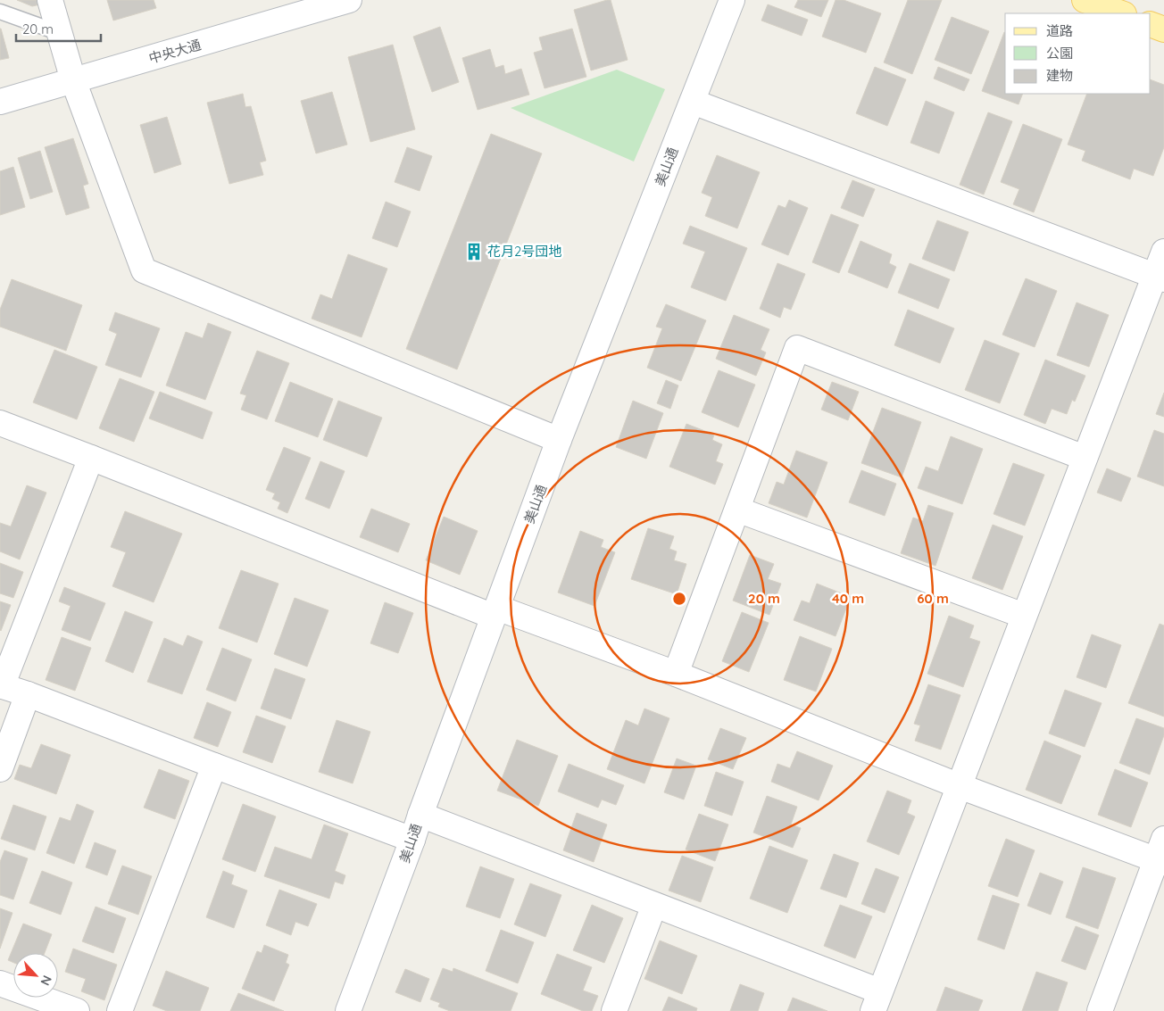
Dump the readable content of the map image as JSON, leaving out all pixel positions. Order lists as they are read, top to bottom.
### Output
{
  "streets": {
    "street": ["中央大通", "美山通"]
  },
  "places": {
    "building": ["花月2号団地"]
  },
  "legend": ["道路", "公園", "建物"],
  "scale_bar": "20 m",
  "north": "bottom right",
  "rings": ["20 m", "40 m", "60 m"]
}
